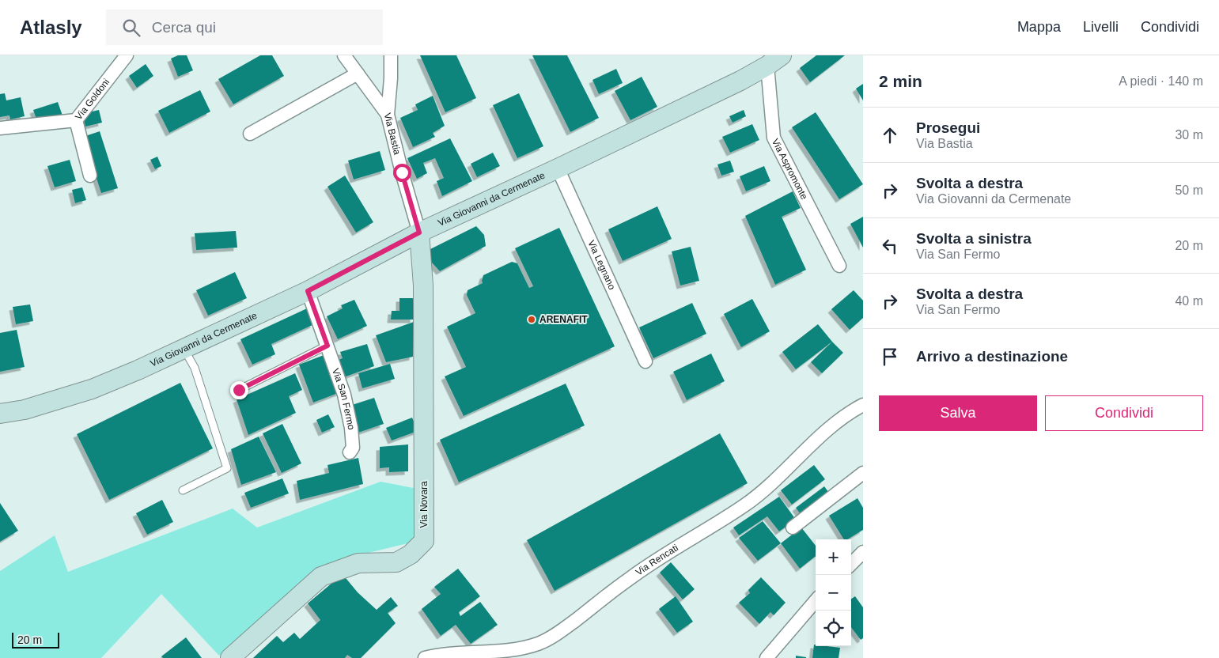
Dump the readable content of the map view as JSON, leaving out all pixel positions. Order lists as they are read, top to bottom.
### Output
{
  "streets": {
    "main road": ["Via Giovanni da Cermenate", "Via Novara"],
    "street": [
      "Via Goldoni",
      "Via Bastia",
      "Via Aspromonte",
      "Via Legnano",
      "Via San Fermo",
      "Via Rencati"
    ]
  },
  "crossings": [
    ["Via Bastia", "Via Giovanni da Cermenate"],
    ["Via Bastia", "Via Novara"],
    ["Via Aspromonte", "Via Giovanni da Cermenate"],
    ["Via Giovanni da Cermenate", "Via Legnano"],
    ["Via Giovanni da Cermenate", "Via San Fermo"],
    ["Via Giovanni da Cermenate", "Via Novara"]
  ],
  "places": ["ARENAFIT"],
  "scale_bar": "20 m",
  "page": {
    "header": "Atlasly",
    "search": "Cerca qui",
    "nav": ["Mappa", "Livelli", "Condividi"],
    "heading": ["2 min", "A piedi · 140 m"],
    "list": [
      ["Prosegui", "Via Bastia", "30 m"],
      ["Svolta a destra", "Via Giovanni da Cermenate", "50 m"],
      ["Svolta a sinistra", "Via San Fermo", "20 m"],
      ["Svolta a destra", "Via San Fermo", "40 m"],
      "Arrivo a destinazione"
    ],
    "buttons": ["Salva", "Condividi"],
    "map_buttons": ["+", "−"],
    "scale": "20 m"
  }
}
